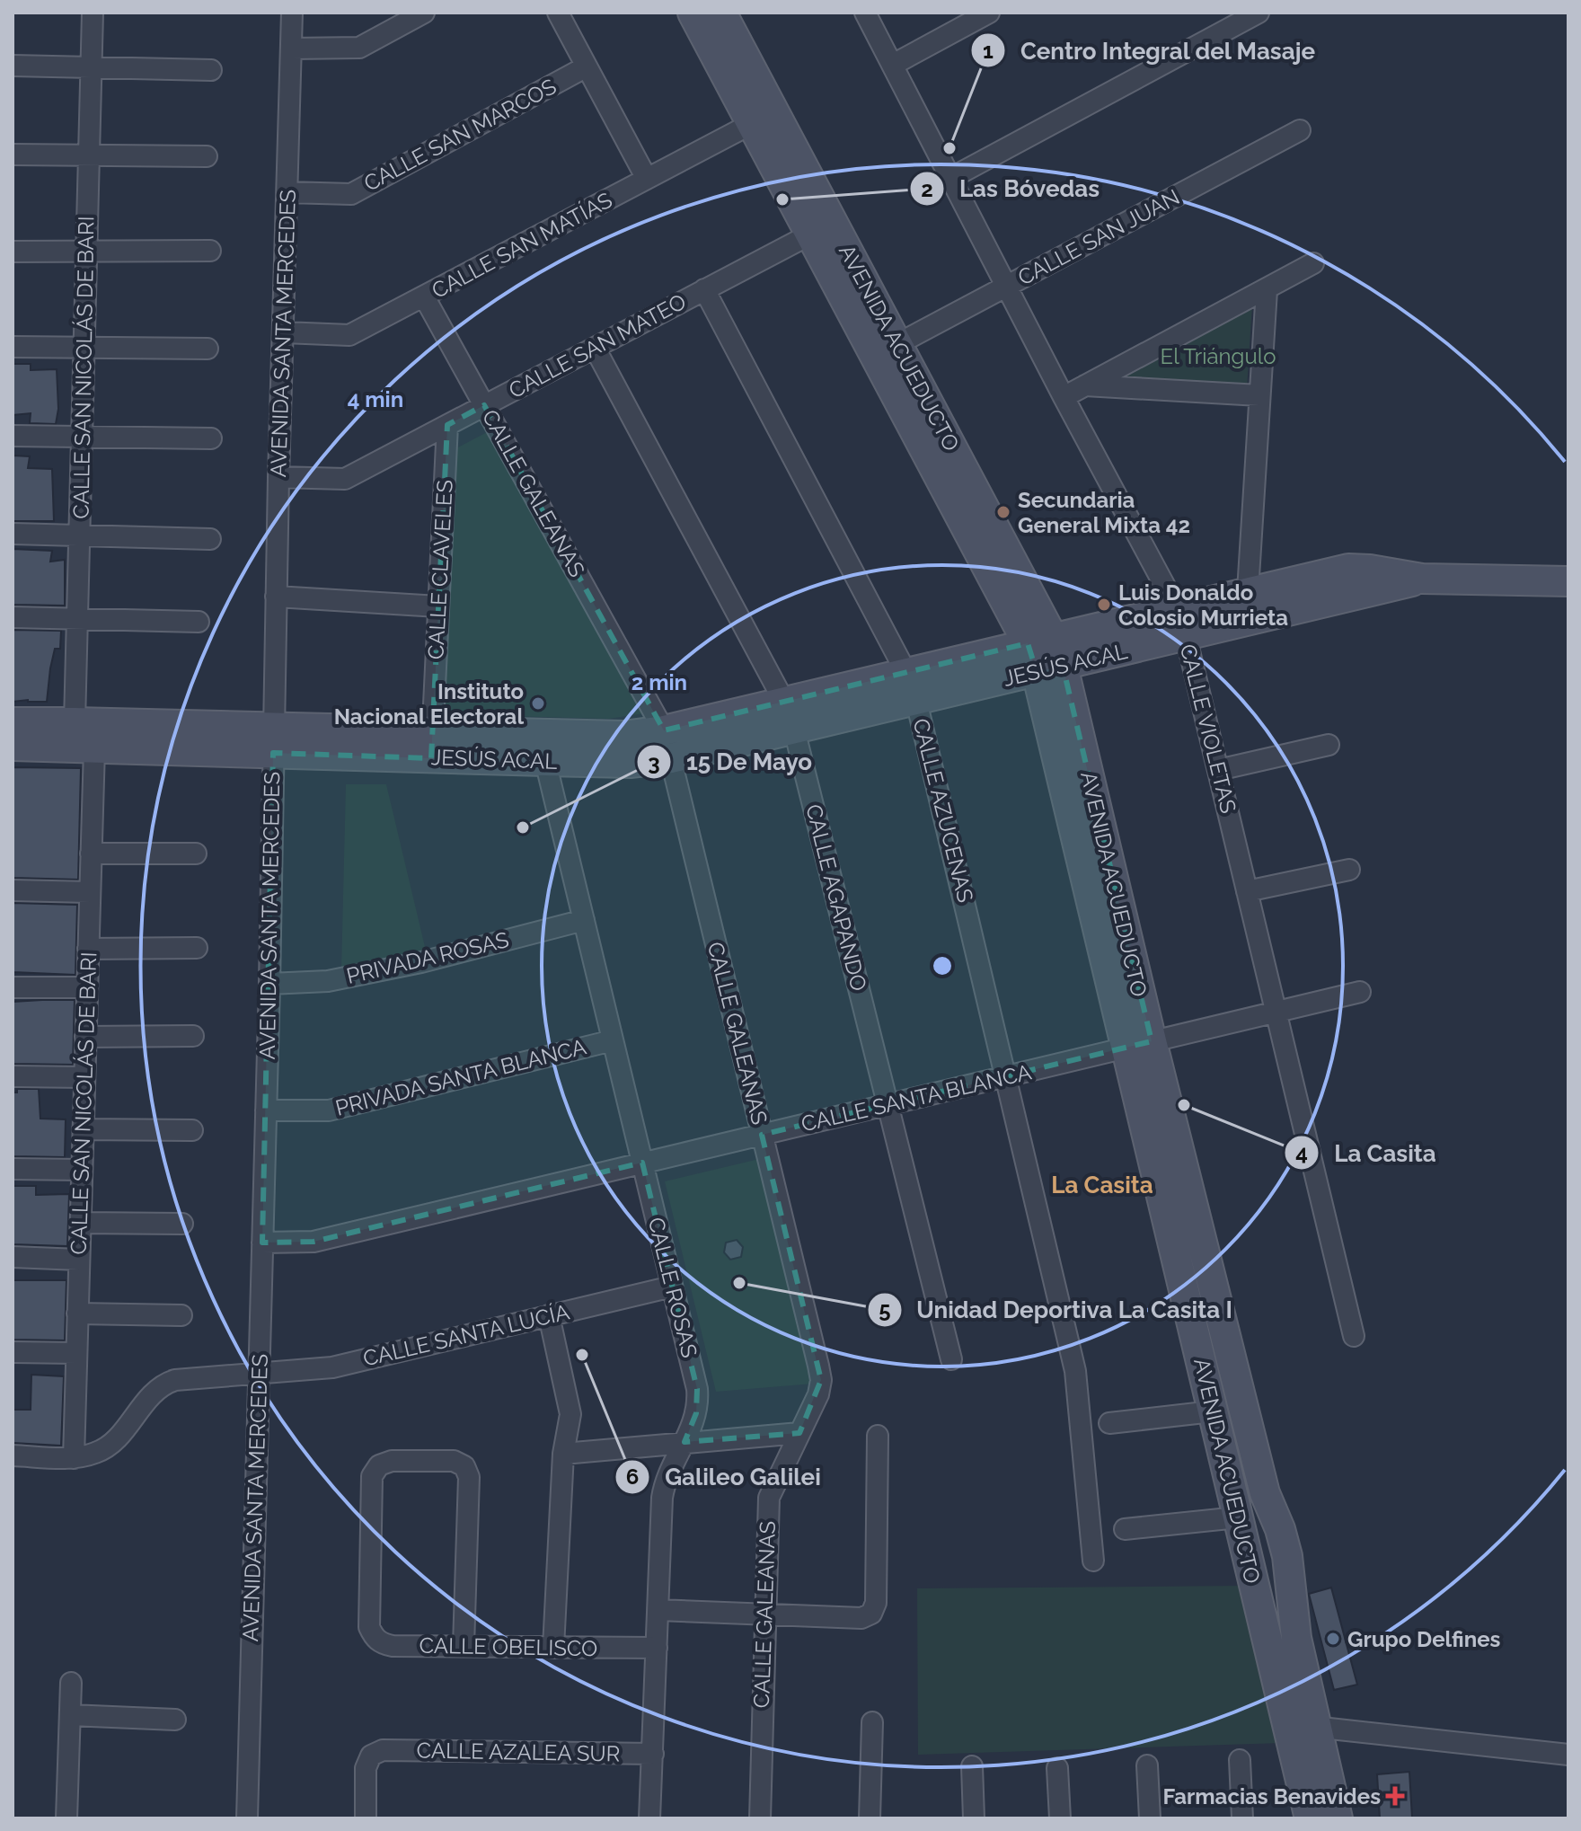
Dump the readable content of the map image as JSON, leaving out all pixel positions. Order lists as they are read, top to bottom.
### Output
{
  "streets": {
    "street": [
      "CALLE SAN MARCOS",
      "CALLE SAN JUAN",
      "CALLE SAN MATÍAS",
      "AVENIDA SANTA MERCEDES",
      "CALLE SAN MATEO",
      "AVENIDA ACUEDUCTO",
      "CALLE SAN NICOLÁS DE BARI",
      "CALLE GALEANAS",
      "CALLE CLAVELES",
      "JESÚS ACAL",
      "CALLE VIOLETAS",
      "CALLE AZUCENAS",
      "CALLE AGAPANDO",
      "PRIVADA ROSAS",
      "PRIVADA SANTA BLANCA",
      "CALLE SANTA BLANCA",
      "CALLE ROSAS",
      "CALLE SANTA LUCÍA",
      "CALLE OBELISCO",
      "CALLE AZALEA SUR"
    ]
  },
  "crossings": [
    ["CALLE SAN MARCOS", "AVENIDA SANTA MERCEDES"],
    ["CALLE SAN JUAN", "AVENIDA ACUEDUCTO"],
    ["CALLE SAN JUAN", "CALLE VIOLETAS"],
    ["CALLE SAN MATÍAS", "AVENIDA SANTA MERCEDES"],
    ["CALLE SAN MATÍAS", "AVENIDA ACUEDUCTO"],
    ["CALLE SAN MATÍAS", "CALLE GALEANAS"],
    ["AVENIDA SANTA MERCEDES", "CALLE SAN MATEO"],
    ["AVENIDA SANTA MERCEDES", "JESÚS ACAL"],
    ["AVENIDA SANTA MERCEDES", "PRIVADA ROSAS"],
    ["AVENIDA SANTA MERCEDES", "PRIVADA SANTA BLANCA"],
    ["AVENIDA SANTA MERCEDES", "CALLE SANTA BLANCA"],
    ["AVENIDA SANTA MERCEDES", "CALLE SANTA LUCÍA"],
    ["CALLE SAN MATEO", "AVENIDA ACUEDUCTO"],
    ["CALLE SAN MATEO", "CALLE GALEANAS"],
    ["CALLE SAN MATEO", "CALLE CLAVELES"],
    ["CALLE SAN MATEO", "CALLE AZUCENAS"],
    ["CALLE SAN MATEO", "CALLE AGAPANDO"],
    ["AVENIDA ACUEDUCTO", "JESÚS ACAL"],
    ["AVENIDA ACUEDUCTO", "CALLE SANTA BLANCA"],
    ["CALLE SAN NICOLÁS DE BARI", "JESÚS ACAL"],
    ["CALLE SAN NICOLÁS DE BARI", "CALLE SANTA LUCÍA"],
    ["CALLE GALEANAS", "JESÚS ACAL"],
    ["CALLE GALEANAS", "CALLE SANTA BLANCA"],
    ["CALLE CLAVELES", "JESÚS ACAL"],
    ["JESÚS ACAL", "CALLE VIOLETAS"],
    ["JESÚS ACAL", "CALLE AZUCENAS"],
    ["JESÚS ACAL", "CALLE AGAPANDO"],
    ["JESÚS ACAL", "CALLE ROSAS"],
    ["CALLE VIOLETAS", "CALLE SANTA BLANCA"],
    ["CALLE AZUCENAS", "CALLE SANTA BLANCA"],
    ["CALLE AGAPANDO", "CALLE SANTA BLANCA"],
    ["PRIVADA ROSAS", "CALLE ROSAS"],
    ["PRIVADA SANTA BLANCA", "CALLE ROSAS"],
    ["CALLE SANTA BLANCA", "CALLE ROSAS"],
    ["CALLE ROSAS", "CALLE SANTA LUCÍA"],
    ["CALLE ROSAS", "CALLE OBELISCO"],
    ["CALLE ROSAS", "CALLE AZALEA SUR"]
  ],
  "districts": ["La Casita"],
  "parks": ["El Triángulo"],
  "places": {
    "other": [
      "Centro Integral del Masaje",
      "Las Bóvedas",
      "Secundaria General Mixta 42",
      "Luis Donaldo Colosio Murrieta",
      "Instituto Nacional Electoral",
      "15 De Mayo",
      "La Casita",
      "Unidad Deportiva La Casita I",
      "Galileo Galilei",
      "Grupo Delfines"
    ],
    "health": ["Farmacias Benavides"]
  },
  "rings": ["4 min", "2 min"]
}
